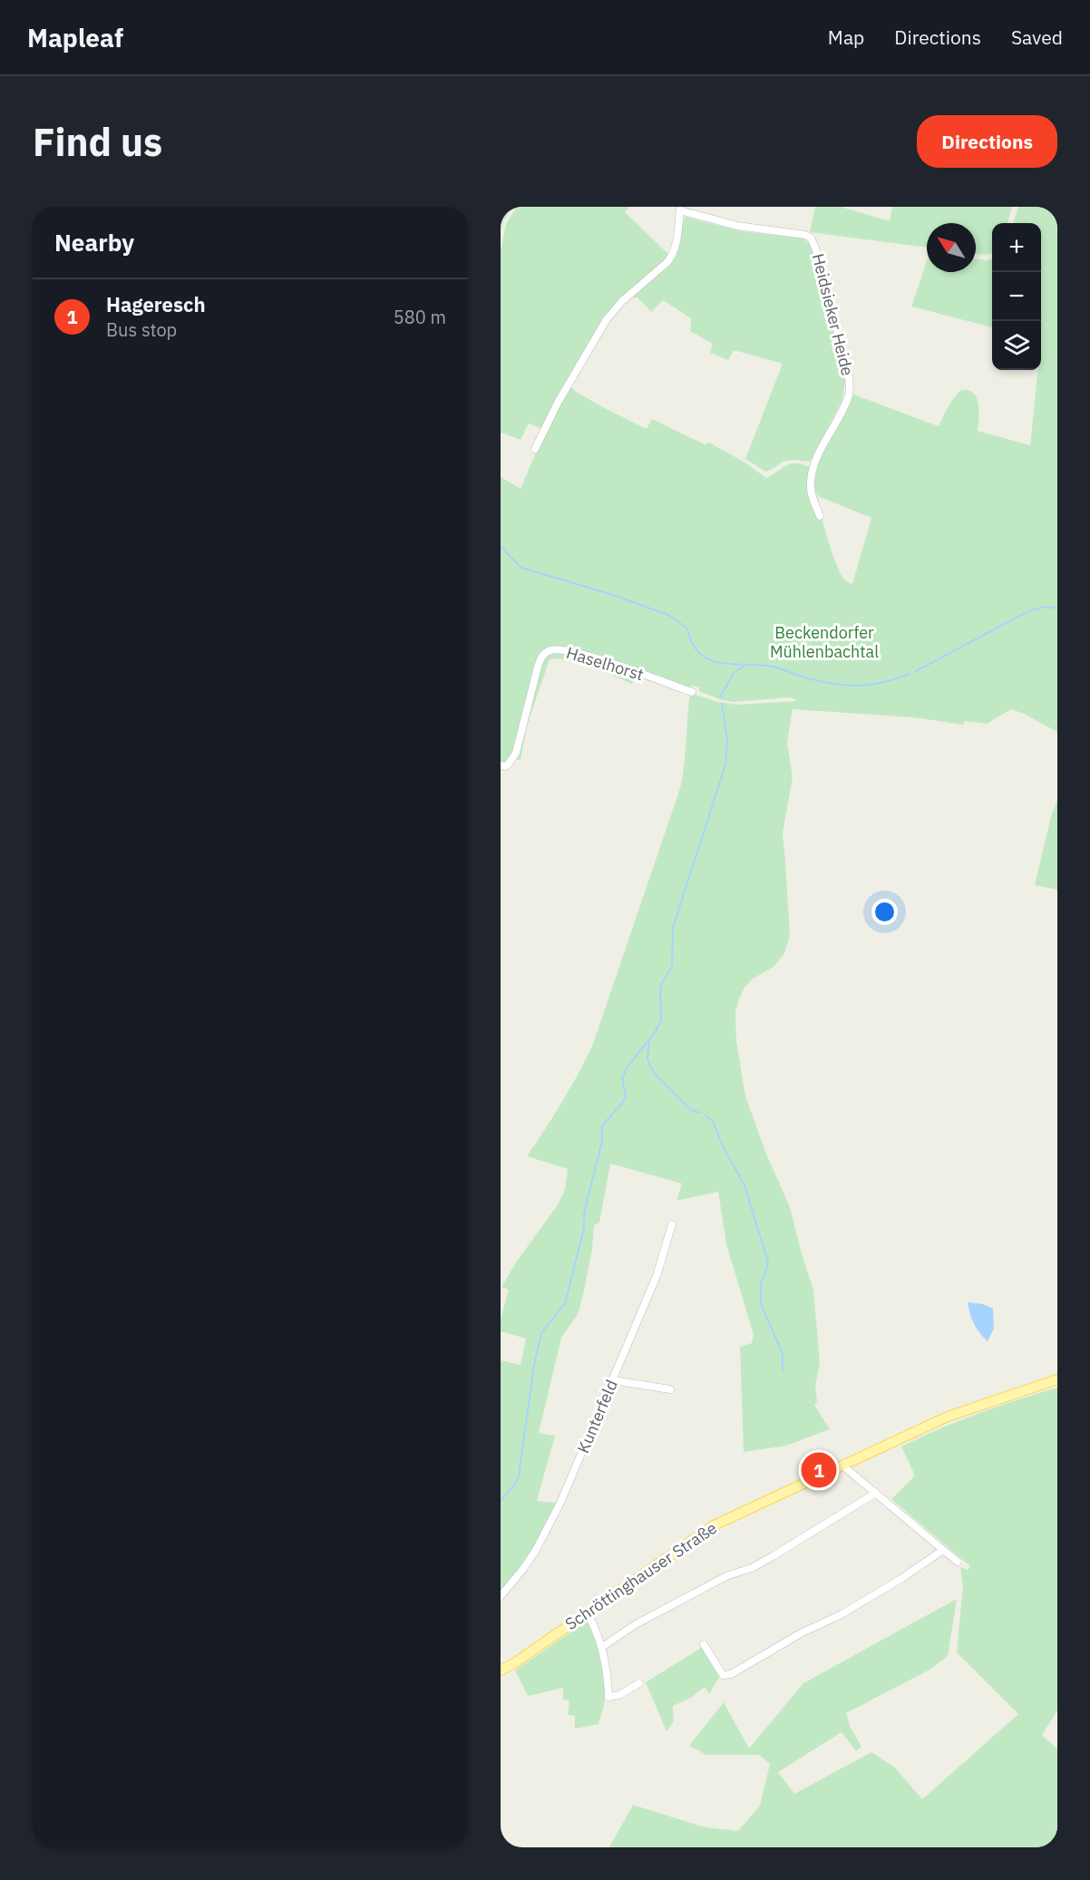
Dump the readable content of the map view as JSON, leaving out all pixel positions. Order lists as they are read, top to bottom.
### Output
{
  "streets": {
    "main road": ["Schröttinghauser Straße"],
    "street": ["Heidsieker Heide", "Haselhorst", "Kunterfeld"]
  },
  "parks": ["Beckendorfer Mühlenbachtal"],
  "north": "top left",
  "page": {
    "header": "Mapleaf",
    "nav": ["Map", "Directions", "Saved"],
    "buttons": "Directions",
    "title": "Find us",
    "heading": "Nearby",
    "map_buttons": ["+", "−"],
    "list": [
      {
        "mark": "1",
        "name": "Hageresch",
        "note": "Bus stop",
        "value": "580 m"
      }
    ],
    "pins": "1"
  }
}
